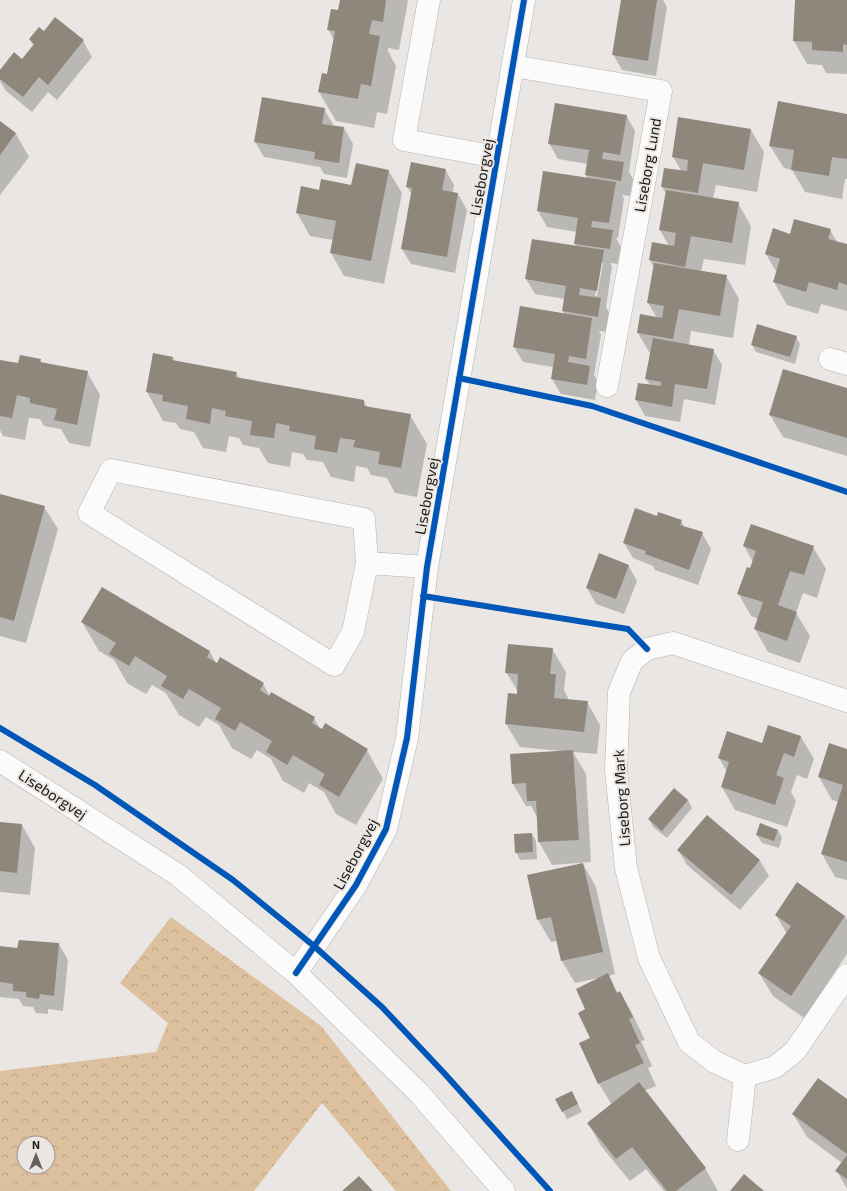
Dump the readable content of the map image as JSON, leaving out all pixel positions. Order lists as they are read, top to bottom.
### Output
{
  "streets": {
    "street": ["Liseborg Lund", "Liseborgvej", "Liseborg Mark"]
  },
  "crossings": [
    ["Liseborg Lund", "Liseborgvej"]
  ],
  "north": "top"
}
